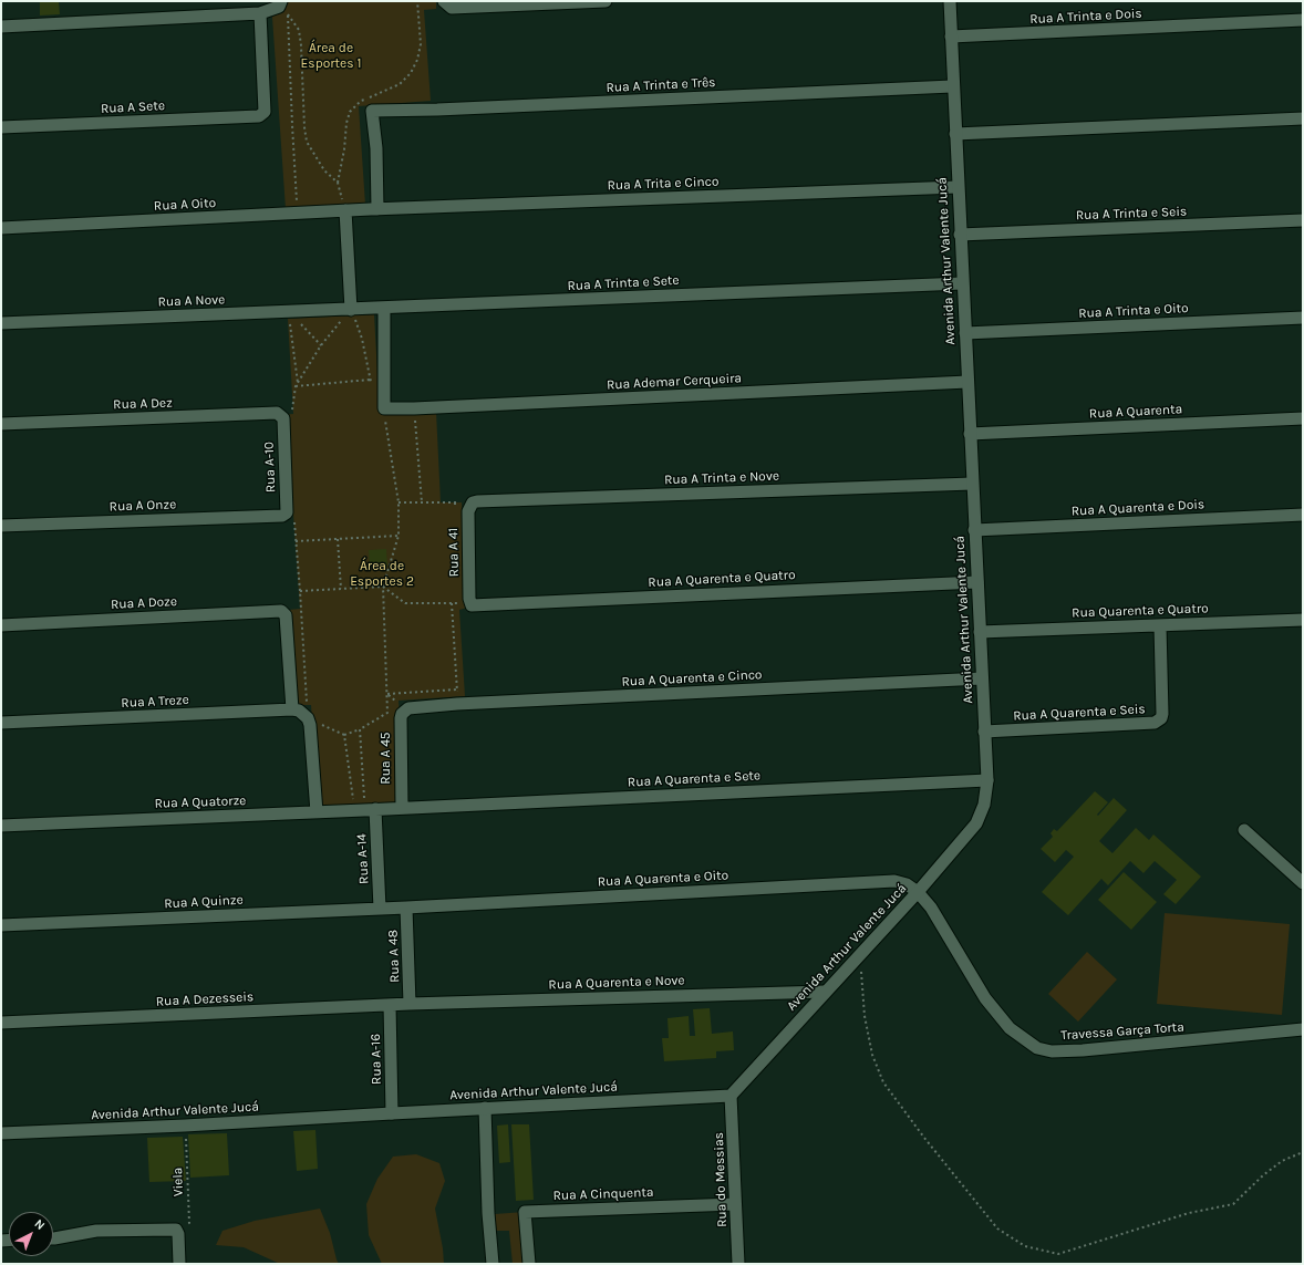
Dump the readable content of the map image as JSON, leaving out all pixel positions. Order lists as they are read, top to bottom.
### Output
{
  "streets": {
    "street": [
      "Rua A Trinta e Dois",
      "Rua A Trinta e Três",
      "Rua A Sete",
      "Rua A Trita e Cinco",
      "Rua A Oito",
      "Rua A Trinta e Seis",
      "Avenida Arthur Valente Jucá",
      "Rua A Trinta e Sete",
      "Rua A Nove",
      "Rua A Trinta e Oito",
      "Rua Ademar Cerqueira",
      "Rua A Dez",
      "Rua A Quarenta",
      "Rua A-10",
      "Rua A Trinta e Nove",
      "Rua A Onze",
      "Rua A Quarenta e Dois",
      "Rua A 41",
      "Rua A Quarenta e Quatro",
      "Rua A Doze",
      "Rua Quarenta e Quatro",
      "Rua A Quarenta e Cinco",
      "Rua A Treze",
      "Rua A Quarenta e Seis",
      "Rua A 45",
      "Rua A Quarenta e Sete",
      "Rua A Quatorze",
      "Rua A-14",
      "Rua A Quarenta e Oito",
      "Rua A Quinze",
      "Rua A 48",
      "Rua A Quarenta e Nove",
      "Rua A Dezesseis",
      "Travessa Garça Torta",
      "Rua A-16",
      "Rua do Messias",
      "Rua A Cinquenta"
    ],
    "path": ["Viela"]
  },
  "crossings": [
    ["Rua A Trinta e Dois", "Avenida Arthur Valente Jucá"],
    ["Rua A Trinta e Três", "Rua A Trita e Cinco"],
    ["Rua A Trinta e Três", "Rua A Oito"],
    ["Rua A Trinta e Três", "Avenida Arthur Valente Jucá"],
    ["Rua A Trita e Cinco", "Rua A Oito"],
    ["Rua A Trita e Cinco", "Avenida Arthur Valente Jucá"],
    ["Rua A Trinta e Seis", "Avenida Arthur Valente Jucá"],
    ["Avenida Arthur Valente Jucá", "Rua A Trinta e Sete"],
    ["Avenida Arthur Valente Jucá", "Rua A Trinta e Oito"],
    ["Avenida Arthur Valente Jucá", "Rua Ademar Cerqueira"],
    ["Avenida Arthur Valente Jucá", "Rua A Quarenta"],
    ["Avenida Arthur Valente Jucá", "Rua A Trinta e Nove"],
    ["Avenida Arthur Valente Jucá", "Rua A Quarenta e Dois"],
    ["Avenida Arthur Valente Jucá", "Rua A Quarenta e Quatro"],
    ["Avenida Arthur Valente Jucá", "Rua Quarenta e Quatro"],
    ["Avenida Arthur Valente Jucá", "Rua A Quarenta e Cinco"],
    ["Avenida Arthur Valente Jucá", "Rua A Quarenta e Seis"],
    ["Avenida Arthur Valente Jucá", "Rua A Quarenta e Sete"],
    ["Avenida Arthur Valente Jucá", "Rua A Quarenta e Oito"],
    ["Avenida Arthur Valente Jucá", "Rua A Quarenta e Nove"],
    ["Avenida Arthur Valente Jucá", "Travessa Garça Torta"],
    ["Avenida Arthur Valente Jucá", "Rua A-16"],
    ["Avenida Arthur Valente Jucá", "Rua do Messias"],
    ["Avenida Arthur Valente Jucá", "Viela"],
    ["Rua A Trinta e Sete", "Rua A Nove"],
    ["Rua A Dez", "Rua A-10"],
    ["Rua A-10", "Rua A Onze"],
    ["Rua A Trinta e Nove", "Rua A 41"],
    ["Rua A 41", "Rua A Quarenta e Quatro"],
    ["Rua A Doze", "Rua A Treze"],
    ["Rua Quarenta e Quatro", "Rua A Quarenta e Seis"],
    ["Rua A Quarenta e Cinco", "Rua A 45"],
    ["Rua A 45", "Rua A Quarenta e Sete"],
    ["Rua A 45", "Rua A Quatorze"],
    ["Rua A Quarenta e Sete", "Rua A Quatorze"],
    ["Rua A Quatorze", "Rua A-14"],
    ["Rua A-14", "Rua A Quinze"],
    ["Rua A Quarenta e Oito", "Rua A Quinze"],
    ["Rua A Quarenta e Oito", "Rua A 48"],
    ["Rua A Quarenta e Oito", "Travessa Garça Torta"],
    ["Rua A Quinze", "Rua A 48"],
    ["Rua A 48", "Rua A Quarenta e Nove"],
    ["Rua A 48", "Rua A Dezesseis"],
    ["Rua A Quarenta e Nove", "Rua A Dezesseis"],
    ["Rua A Dezesseis", "Rua A-16"],
    ["Rua do Messias", "Rua A Cinquenta"]
  ],
  "parks": ["Área de Esportes 1", "Área de Esportes 2"],
  "north": "top right"
}
